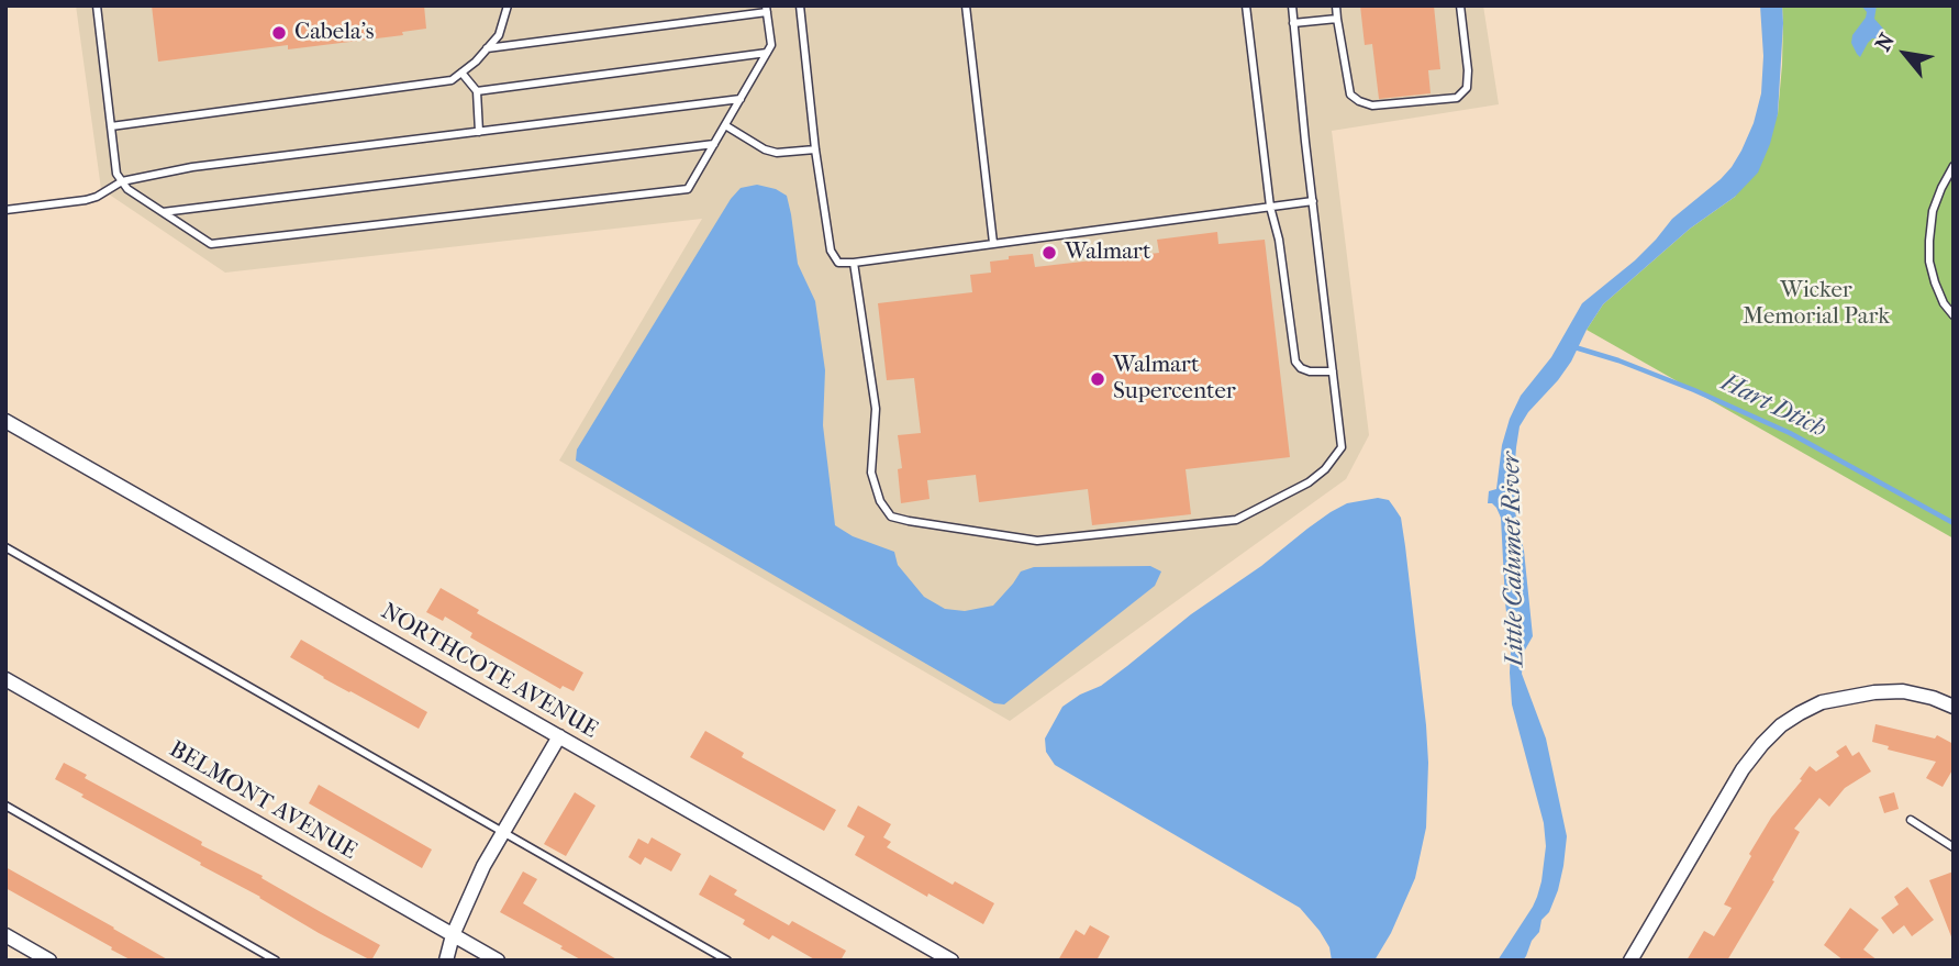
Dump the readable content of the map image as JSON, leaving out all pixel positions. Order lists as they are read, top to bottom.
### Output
{
  "streets": {
    "street": ["NORTHCOTE AVENUE", "BELMONT AVENUE"]
  },
  "water": ["Hart Dtich", "Little Calumet River"],
  "parks": ["Wicker Memorial Park"],
  "places": ["Cabela's", "Walmart", "Walmart Supercenter"],
  "north": "top left"
}
